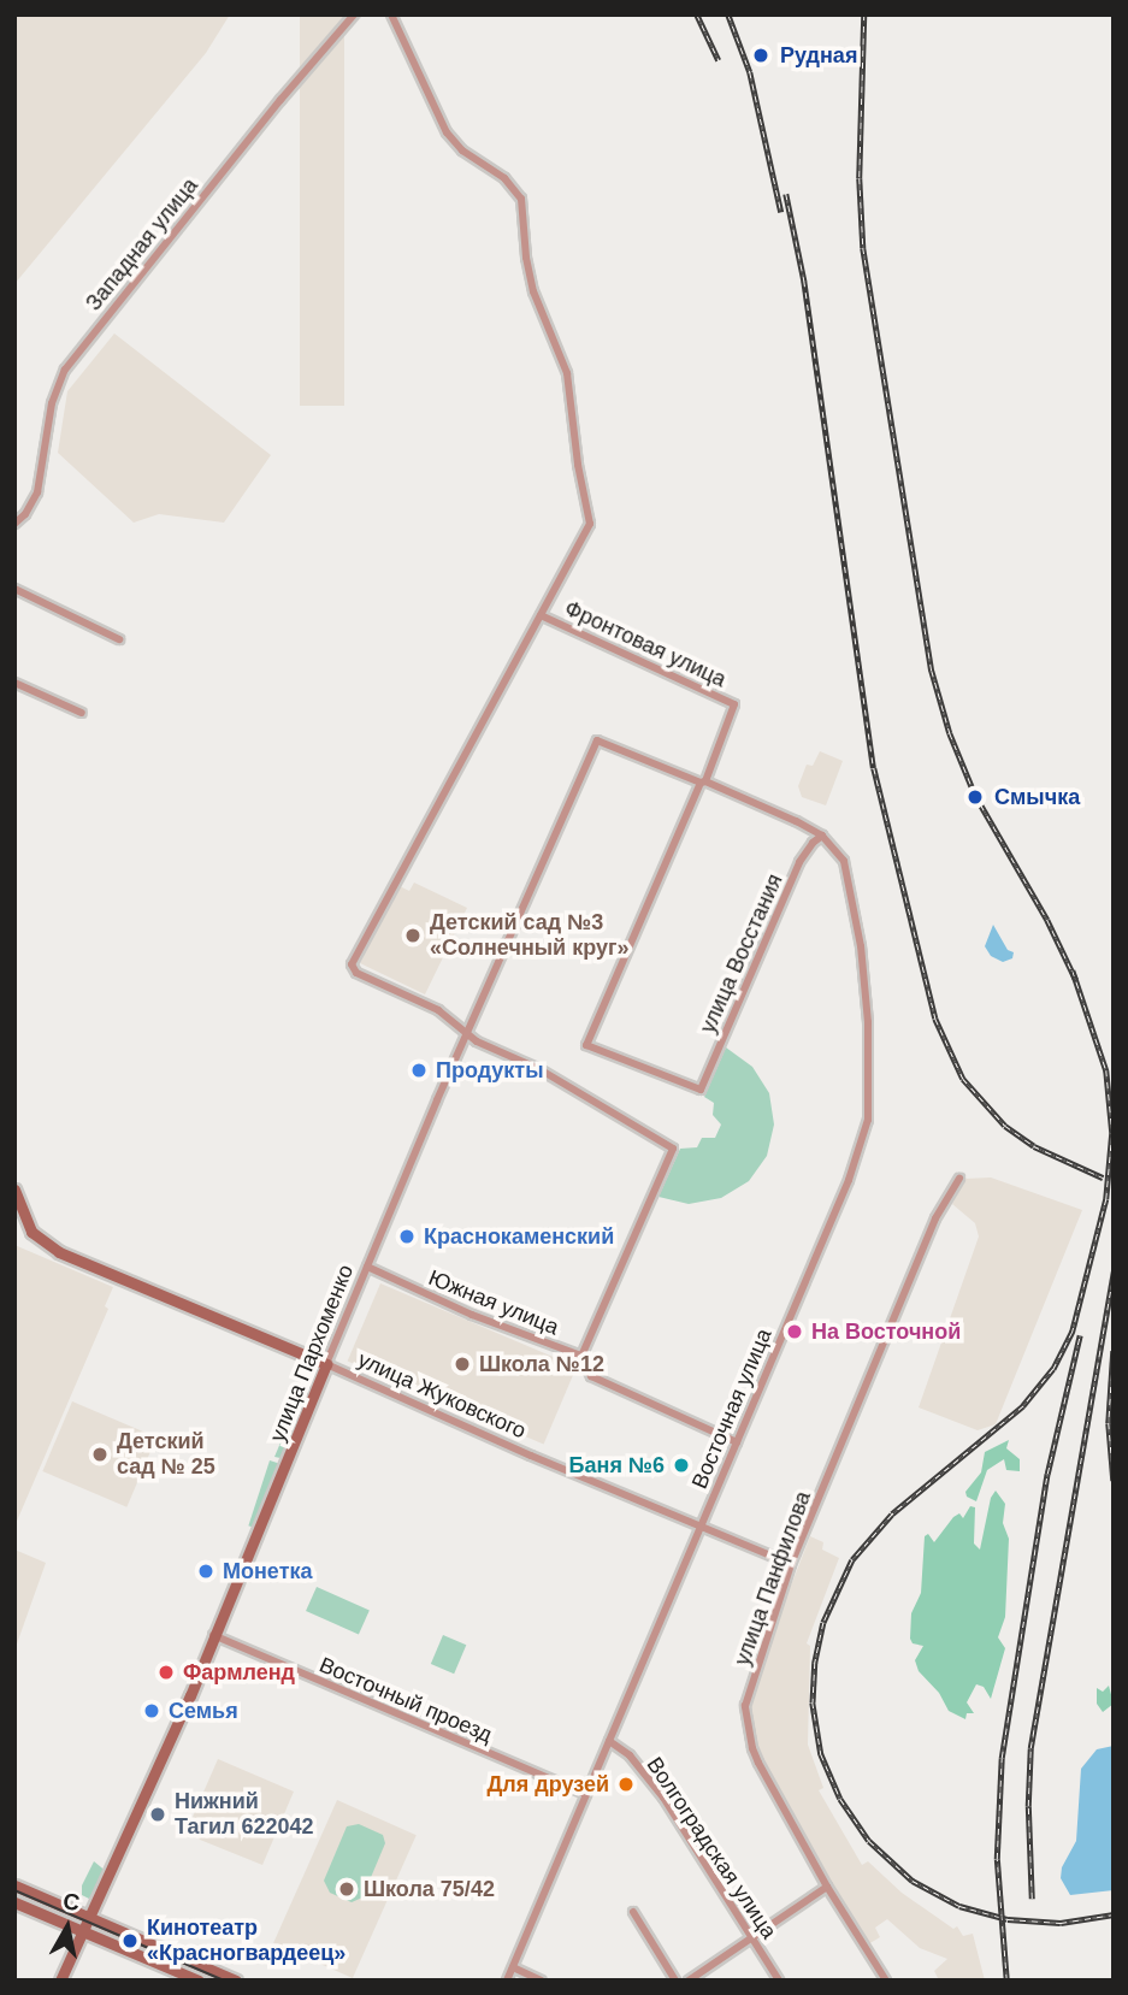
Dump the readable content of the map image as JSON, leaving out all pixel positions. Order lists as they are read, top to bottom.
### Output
{
  "streets": {
    "street": [
      "Западная улица",
      "Фронтовая улица",
      "улица Восстания",
      "Южная улица",
      "улица Пархоменко",
      "улица Жуковского",
      "Восточная улица",
      "улица Панфилова",
      "Восточный проезд",
      "Волгоградская улица"
    ]
  },
  "crossings": [
    ["Фронтовая улица", "улица Восстания"],
    ["Фронтовая улица", "улица Пархоменко"],
    ["улица Восстания", "улица Пархоменко"],
    ["улица Восстания", "Восточная улица"],
    ["Южная улица", "улица Пархоменко"],
    ["Южная улица", "Восточная улица"],
    ["улица Пархоменко", "улица Жуковского"],
    ["улица Пархоменко", "Восточный проезд"],
    ["улица Жуковского", "Восточная улица"],
    ["улица Жуковского", "улица Панфилова"],
    ["Восточная улица", "Восточный проезд"],
    ["Восточная улица", "Волгоградская улица"]
  ],
  "places": [
    "Рудная",
    "Смычка",
    "Детский сад №3 «Солнечный круг»",
    "Продукты",
    "Краснокаменский",
    "На Восточной",
    "Школа №12",
    "Детский сад № 25",
    "Баня №6",
    "Монетка",
    "Фармленд",
    "Семья",
    "Для друзей",
    "Нижний Тагил 622042",
    "Школа 75/42",
    "Кинотеатр «Красногвардеец»"
  ],
  "north": "top"
}
